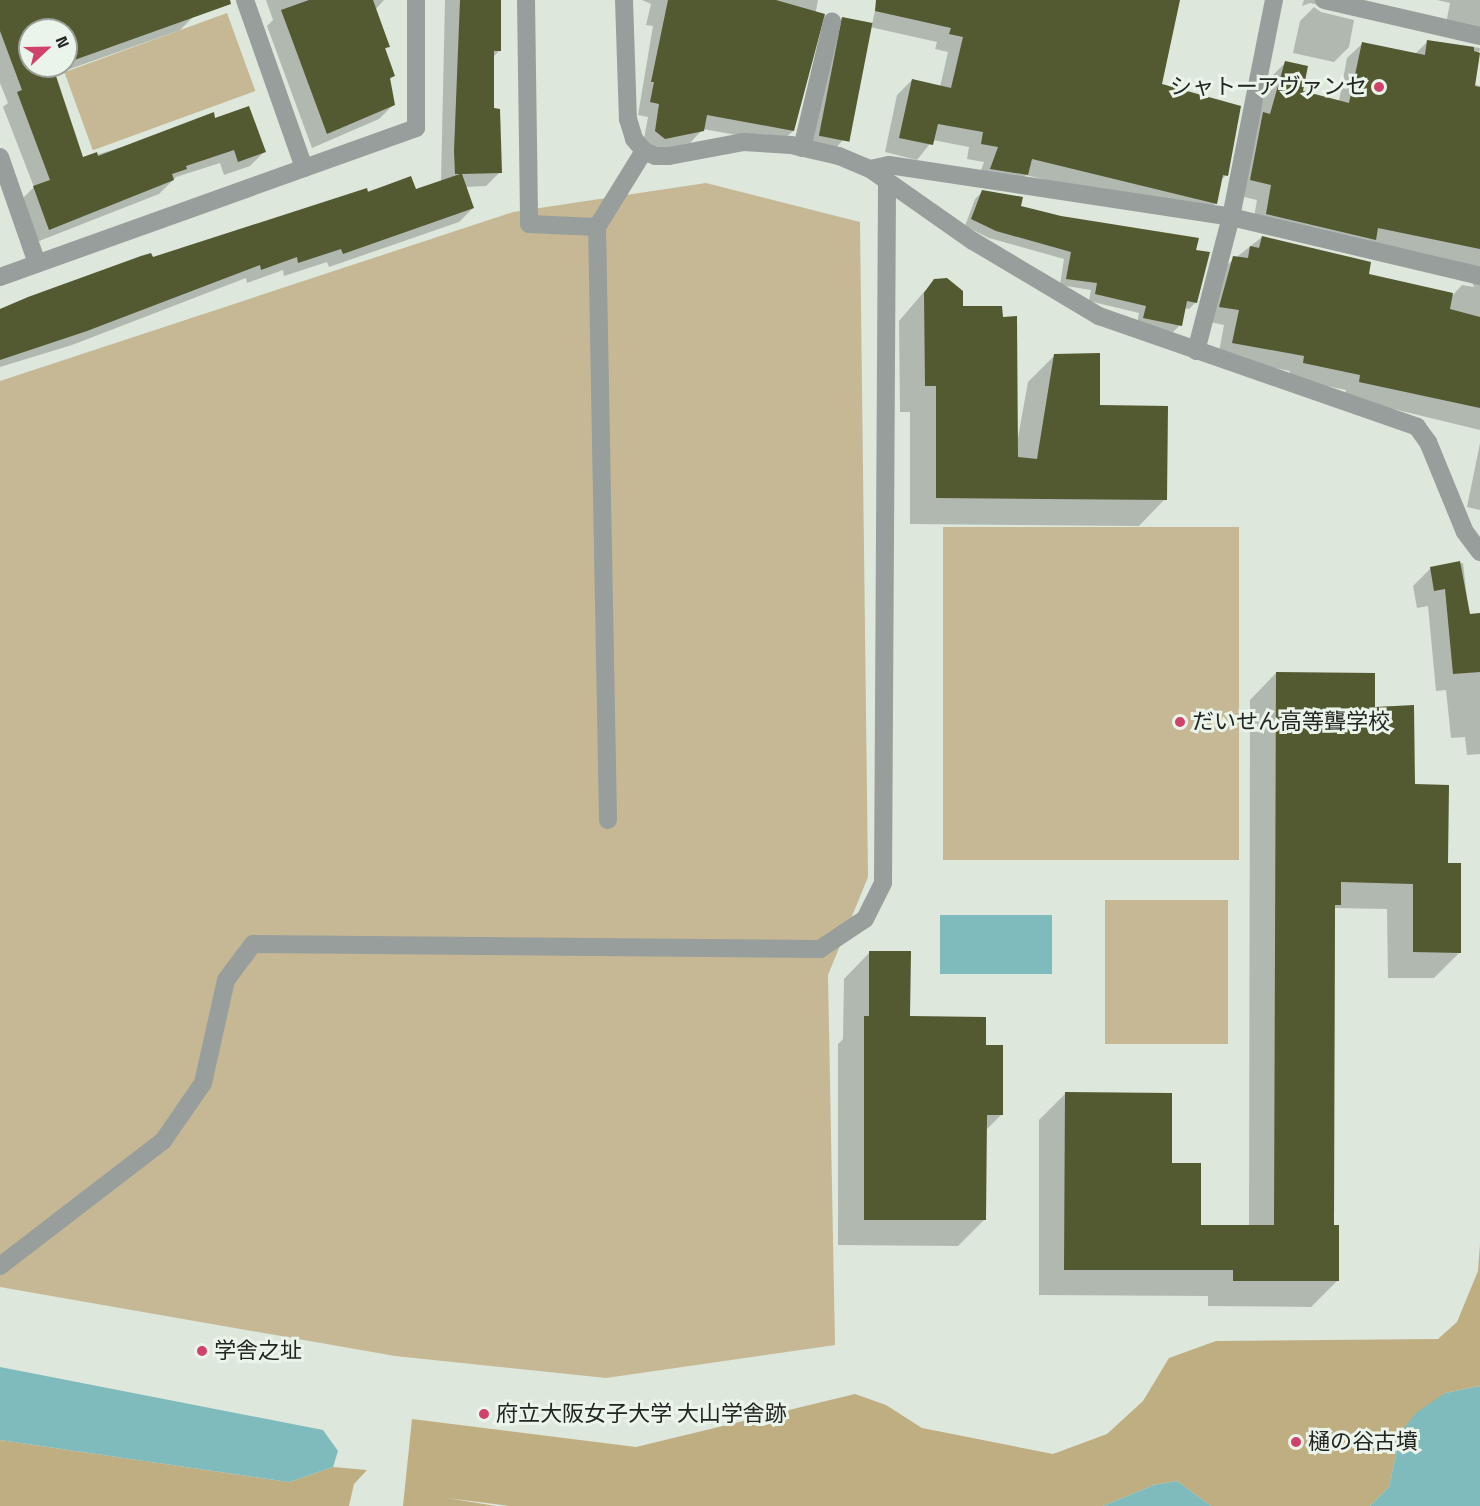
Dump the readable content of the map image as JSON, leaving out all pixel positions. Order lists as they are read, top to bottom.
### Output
{
  "places": [
    "シャトーアヴァンセ",
    "だいせん高等聾学校",
    "学舎之址",
    "府立大阪女子大学 大山学舎跡",
    "樋の谷古墳"
  ],
  "north": "right"
}
